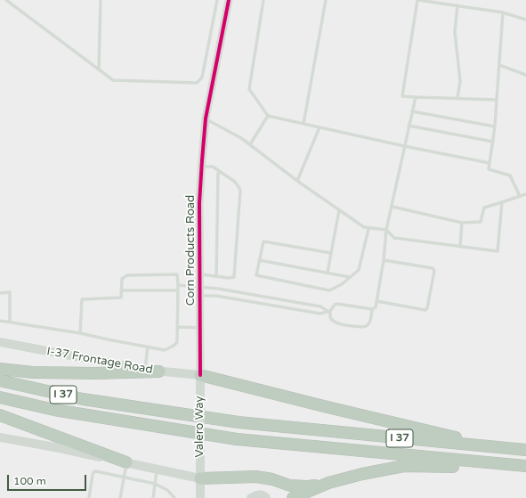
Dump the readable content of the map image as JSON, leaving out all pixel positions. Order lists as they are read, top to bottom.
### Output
{
  "streets": {
    "highway": ["I 37"],
    "main road": ["I-37 Frontage Road", "Valero Way"],
    "street": ["Corn Products Road"]
  },
  "crossings": [
    ["Corn Products Road", "I-37 Frontage Road"],
    ["Corn Products Road", "Valero Way"],
    ["I-37 Frontage Road", "Valero Way"]
  ],
  "scale_bar": "100 m"
}
